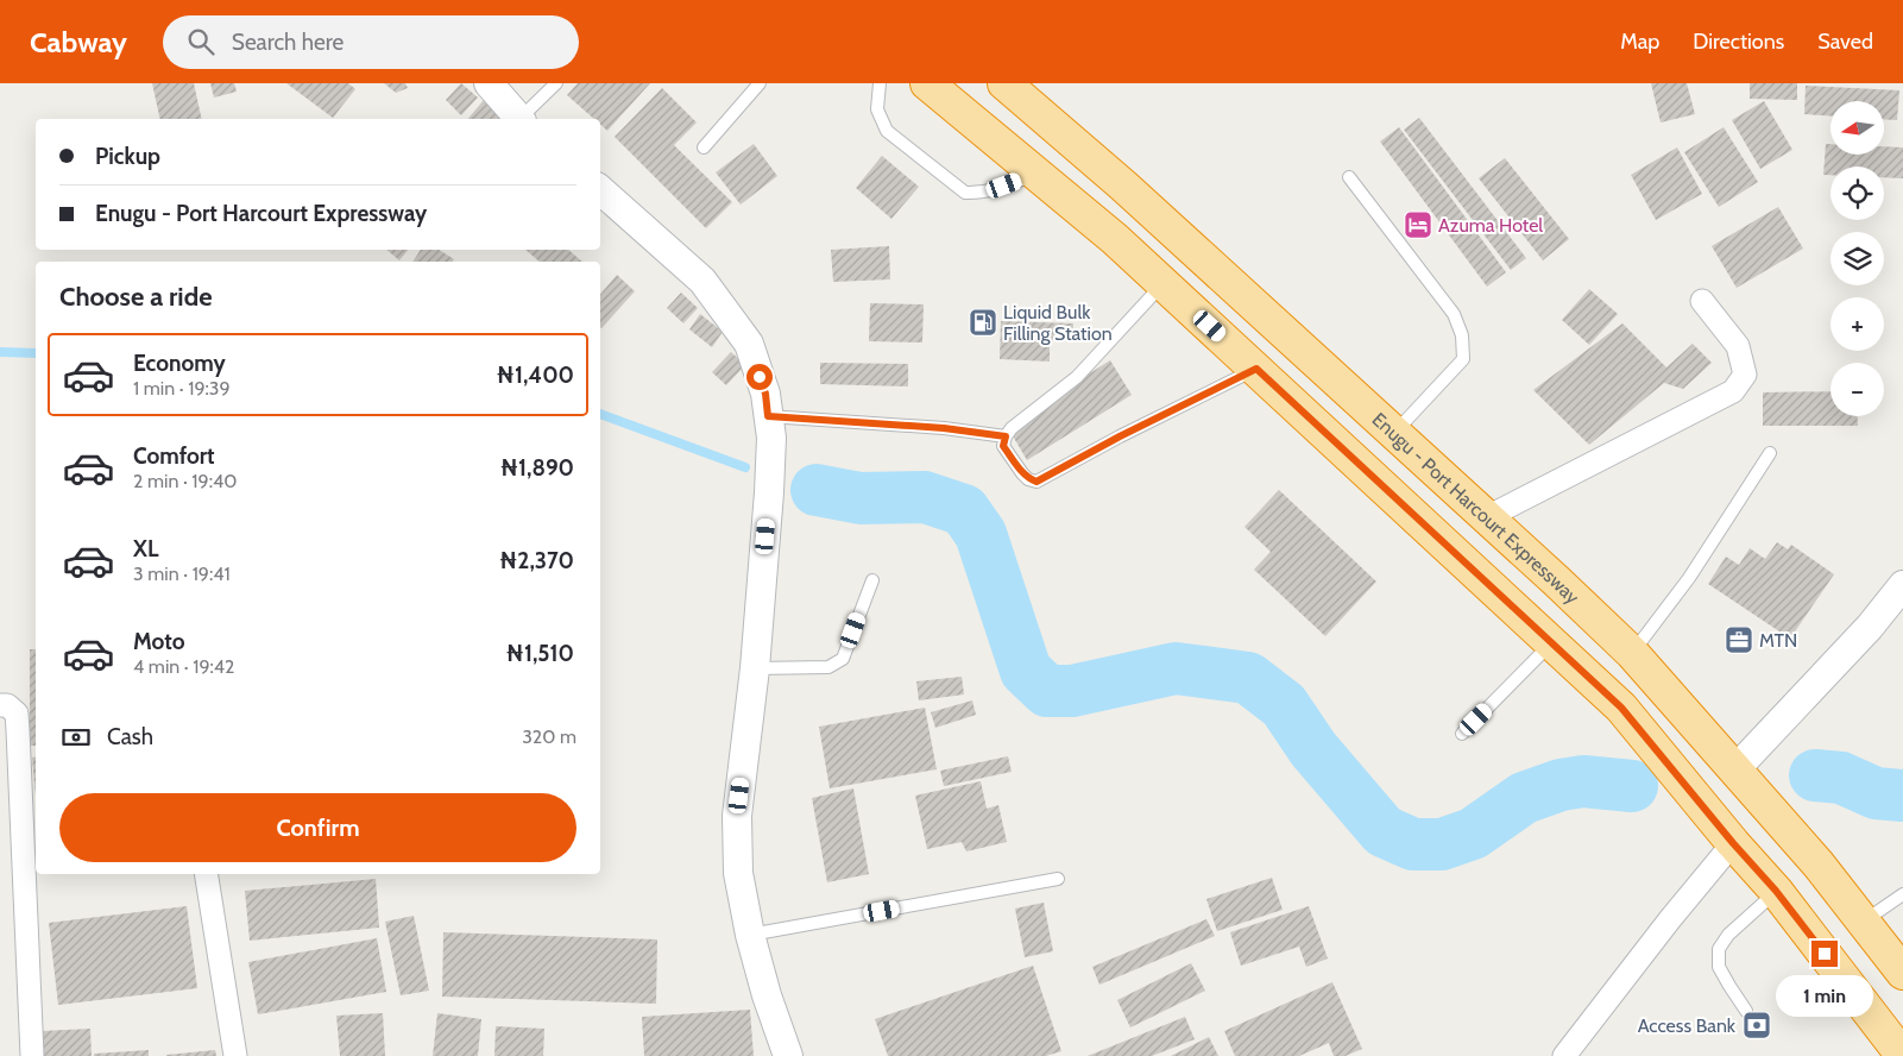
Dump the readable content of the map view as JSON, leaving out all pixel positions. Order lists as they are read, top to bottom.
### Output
{
  "streets": {
    "highway": ["Enugu - Port Harcourt Expressway"]
  },
  "places": {
    "hotel": ["Azuma Hotel"],
    "fuel station": ["Liquid Bulk Filling Station"],
    "office": ["MTN"],
    "bank": ["Access Bank"]
  },
  "north": "left",
  "page": {
    "header": "Cabway",
    "search": "Search here",
    "nav": ["Map", "Directions", "Saved"],
    "map_buttons": ["+", "−"],
    "banner": ["Pickup", "Enugu - Port Harcourt Expressway"],
    "heading": "Choose a ride",
    "list": [
      {
        "name": "Economy",
        "note": "1 min · 19:39",
        "value": "₦1,400"
      },
      {
        "name": "Comfort",
        "note": "2 min · 19:40",
        "value": "₦1,890"
      },
      {
        "name": "XL",
        "note": "3 min · 19:41",
        "value": "₦2,370"
      },
      {
        "name": "Moto",
        "note": "4 min · 19:42",
        "value": "₦1,510"
      }
    ],
    "pay": ["Cash", "320 m"],
    "buttons": "Confirm",
    "bubble": "1 min"
  }
}
